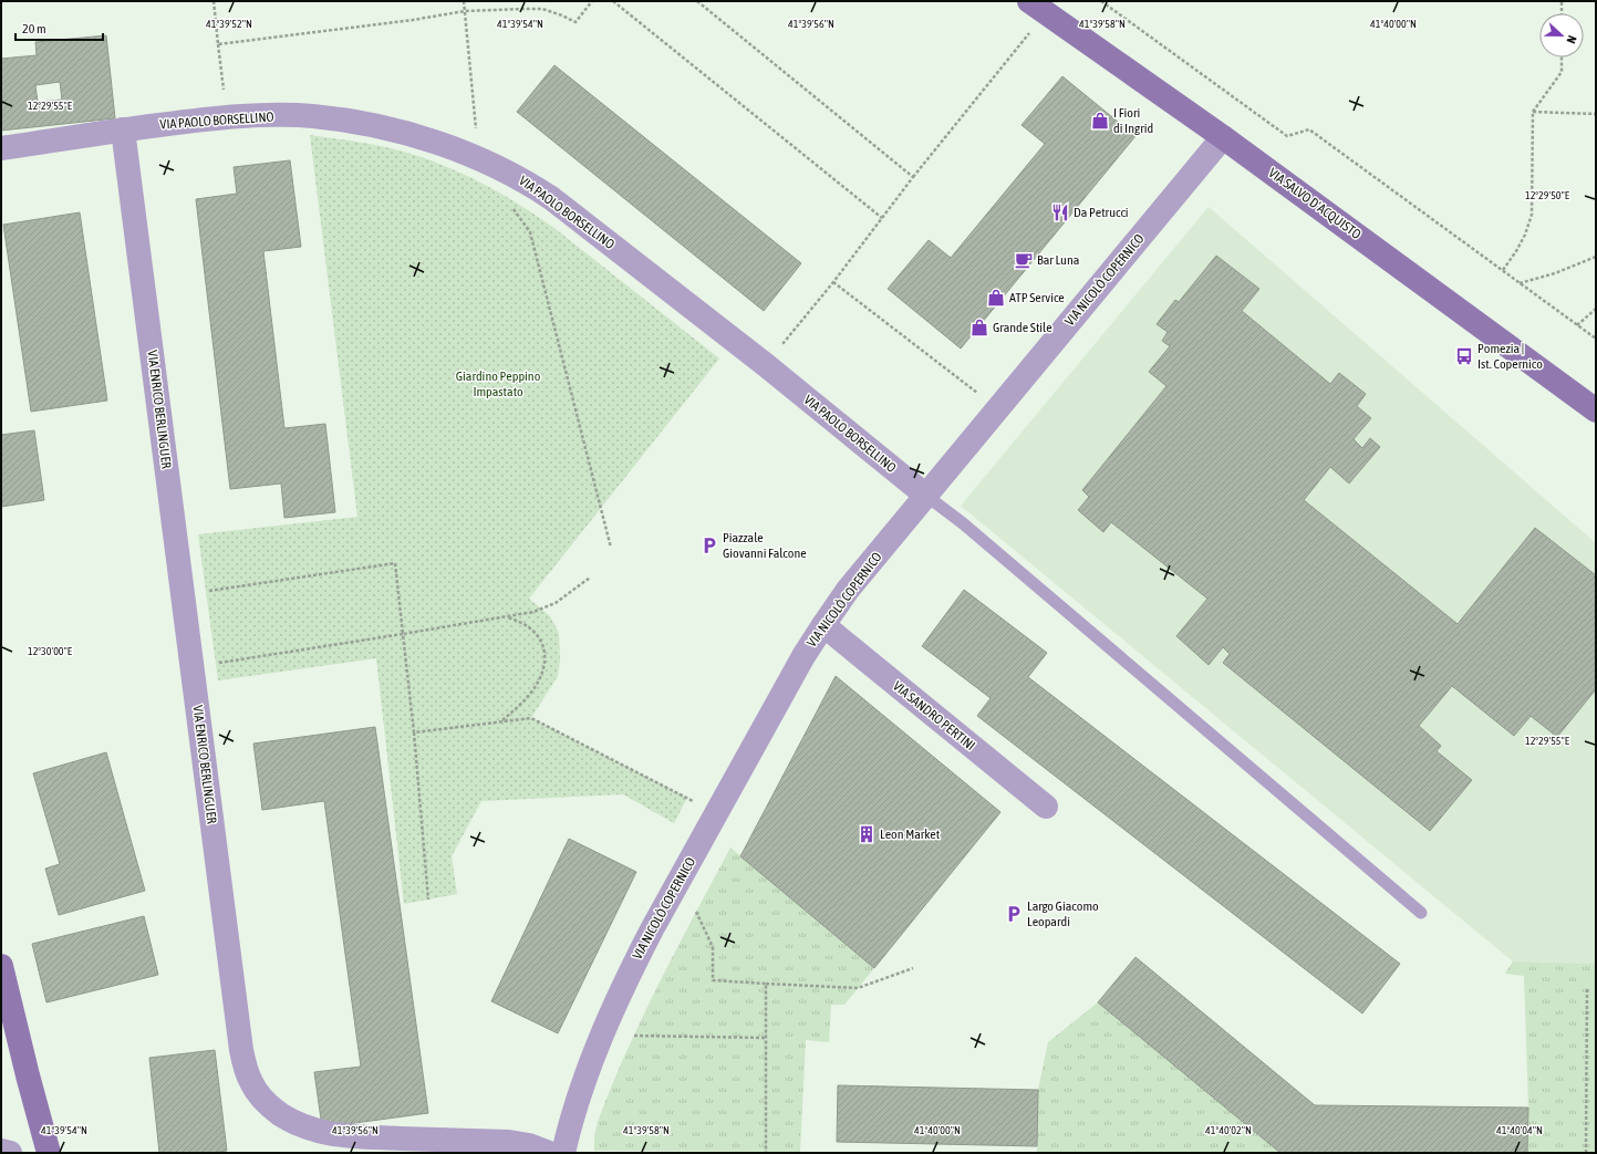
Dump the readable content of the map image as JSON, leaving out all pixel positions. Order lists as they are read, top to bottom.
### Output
{
  "streets": {
    "street": [
      "VIA PAOLO BORSELLINO",
      "VIA SALVO D'ACQUISTO",
      "VIA NICOLÒ COPERNICO",
      "VIA ENRICO BERLINGUER",
      "VIA SANDRO PERTINI"
    ]
  },
  "crossings": [
    ["VIA PAOLO BORSELLINO", "VIA NICOLÒ COPERNICO"],
    ["VIA PAOLO BORSELLINO", "VIA ENRICO BERLINGUER"],
    ["VIA SALVO D'ACQUISTO", "VIA NICOLÒ COPERNICO"],
    ["VIA NICOLÒ COPERNICO", "VIA SANDRO PERTINI"]
  ],
  "parks": ["Giardino Peppino Impastato"],
  "places": {
    "shop": ["I Fiori di Ingrid", "ATP Service", "Grande Stile"],
    "restaurant": ["Da Petrucci"],
    "cafe": ["Bar Luna"],
    "bus stop": ["Pomezia | Ist. Copernico"],
    "parking": ["Piazzale Giovanni Falcone", "Largo Giacomo Leopardi"],
    "building": ["Leon Market"]
  },
  "scale_bar": "20 m",
  "north": "right",
  "coordinates": [
    "41°39'54\"N",
    "41°39'56\"N",
    "41°39'58\"N",
    "41°39'52\"N",
    "41°40'00\"N",
    "12°29'55\"E",
    "12°29'50\"E",
    "12°30'00\"E",
    "41°40'02\"N",
    "41°40'04\"N"
  ]
}
